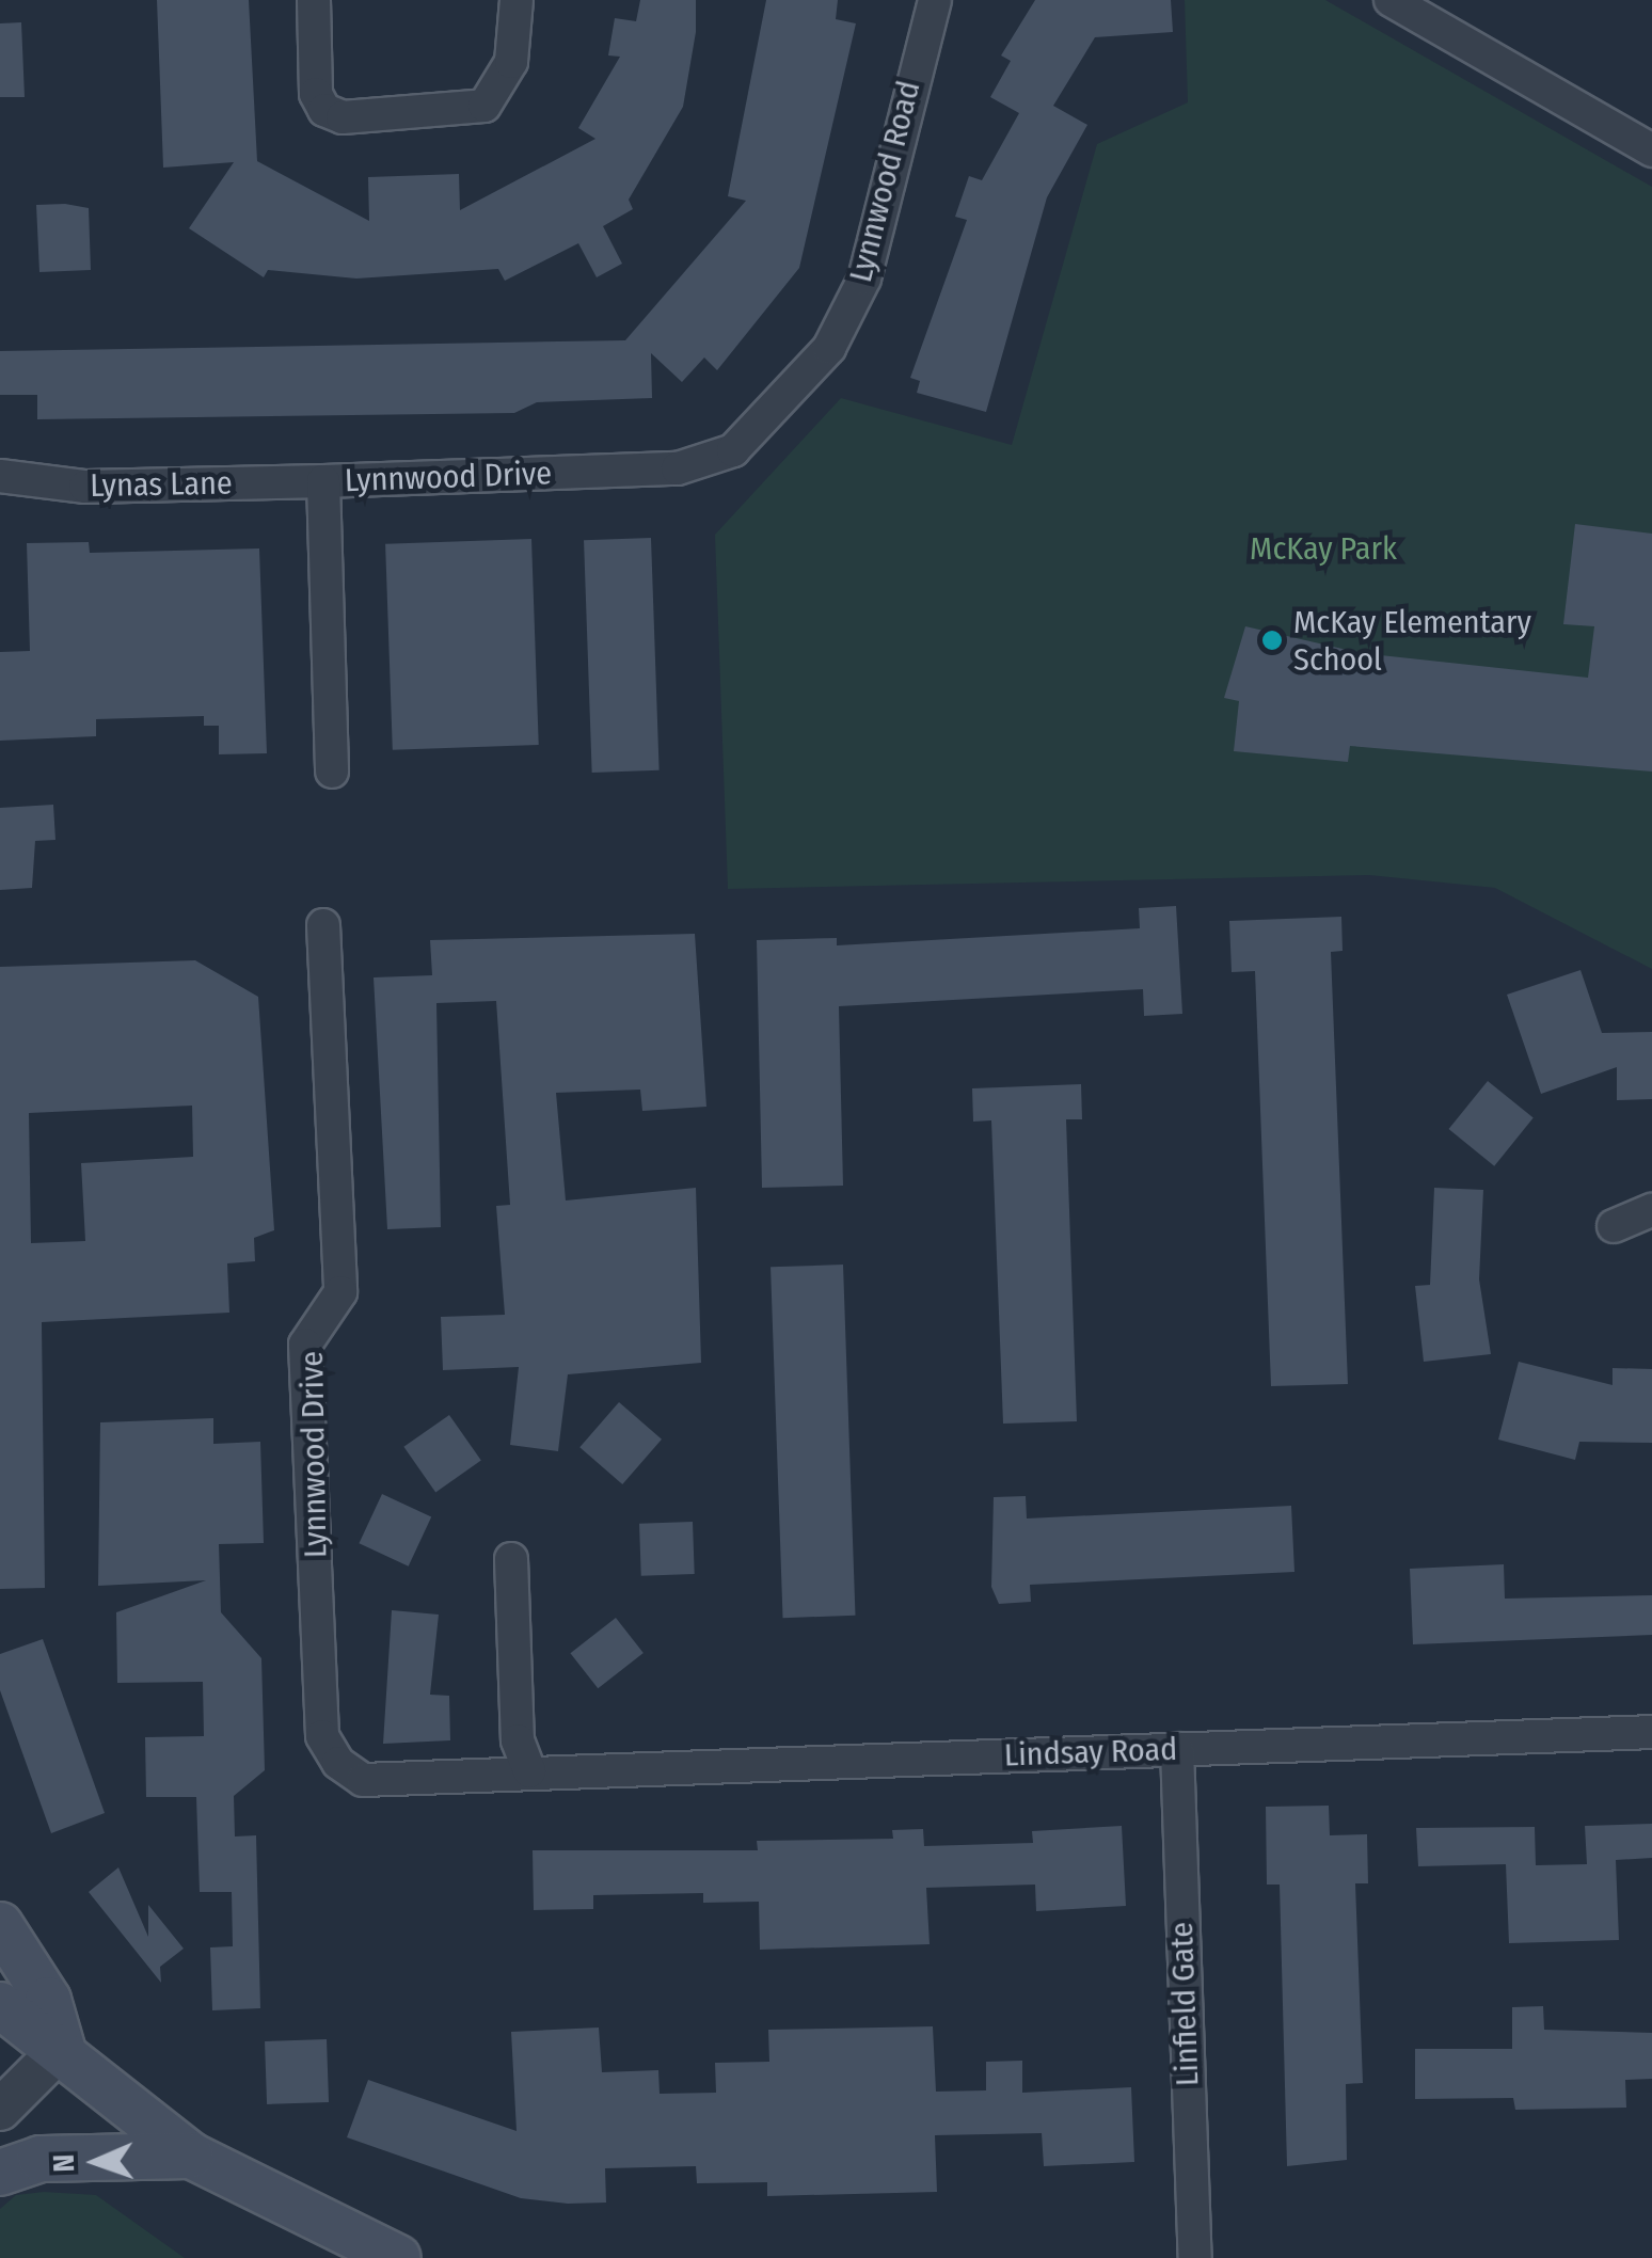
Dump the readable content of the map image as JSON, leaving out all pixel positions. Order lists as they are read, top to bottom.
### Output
{
  "streets": {
    "street": [
      "Lynnwood Road",
      "Lynnwood Drive",
      "Lynas Lane",
      "Lindsay Road",
      "Linfield Gate"
    ]
  },
  "crossings": [
    ["Lynnwood Road", "Lynnwood Drive"],
    ["Lynnwood Drive", "Lynas Lane"],
    ["Lynnwood Drive", "Lindsay Road"],
    ["Lindsay Road", "Linfield Gate"]
  ],
  "parks": ["McKay Park"],
  "places": ["McKay Elementary School"],
  "north": "left"
}
